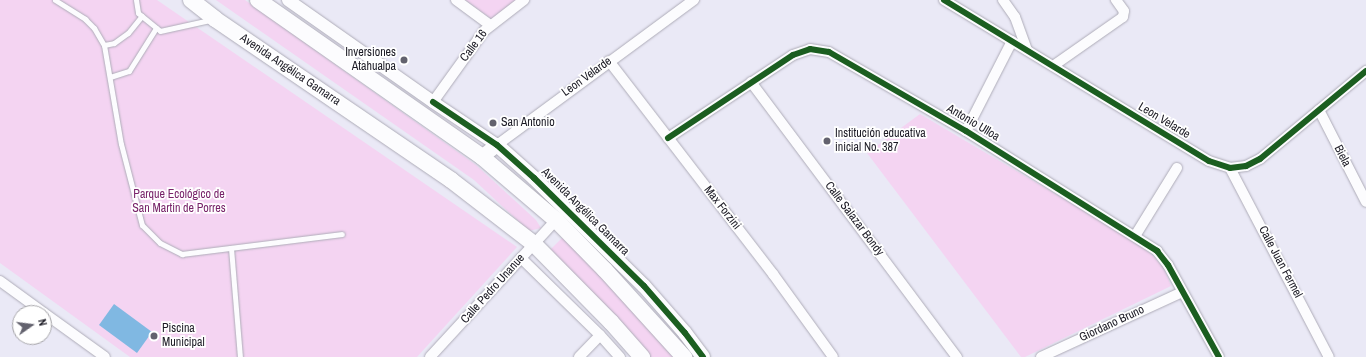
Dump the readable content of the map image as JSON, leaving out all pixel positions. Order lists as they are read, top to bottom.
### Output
{
  "streets": {
    "main road": ["Avenida Angélica Gamarra", "Leon Velarde"],
    "street": [
      "Calle 16",
      "Antonio Ulloa",
      "Biela",
      "Max Forzini",
      "Calle Salazar Bondy",
      "Calle Juan Fermel",
      "Calle Pedro Unanue",
      "Giordano Bruno"
    ]
  },
  "crossings": [
    ["Calle 16", "Avenida Angélica Gamarra"],
    ["Avenida Angélica Gamarra", "Leon Velarde"],
    ["Avenida Angélica Gamarra", "Calle Pedro Unanue"],
    ["Leon Velarde", "Biela"],
    ["Leon Velarde", "Max Forzini"],
    ["Leon Velarde", "Calle Juan Fermel"],
    ["Antonio Ulloa", "Max Forzini"],
    ["Antonio Ulloa", "Calle Salazar Bondy"],
    ["Antonio Ulloa", "Giordano Bruno"]
  ],
  "parks": ["Parque Ecológico de San Martin de Porres"],
  "places": [
    "Inversiones Atahualpa",
    "San Antonio",
    "Institución educativa inicial No. 387",
    "Piscina Municipal"
  ],
  "north": "right"
}
